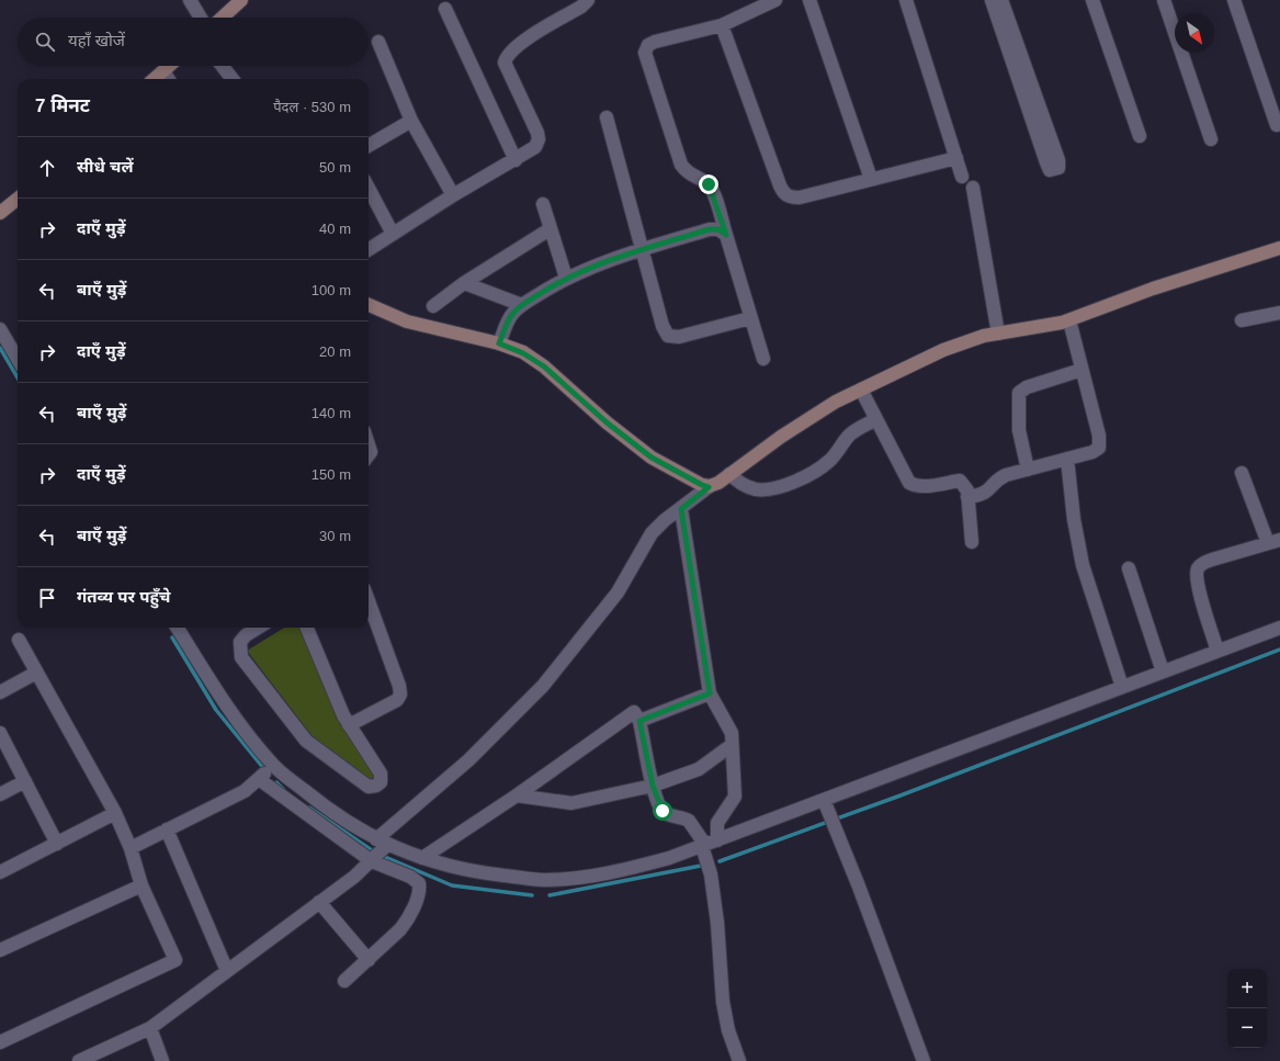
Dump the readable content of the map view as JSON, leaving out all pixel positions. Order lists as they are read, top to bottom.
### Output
{
  "north": "bottom right",
  "page": {
    "search": "यहाँ खोजें",
    "heading": ["7 मिनट", "पैदल · 530 m"],
    "list": [
      ["सीधे चलें", "50 m"],
      ["दाएँ मुड़ें", "40 m"],
      ["बाएँ मुड़ें", "100 m"],
      ["दाएँ मुड़ें", "20 m"],
      ["बाएँ मुड़ें", "140 m"],
      ["दाएँ मुड़ें", "150 m"],
      ["बाएँ मुड़ें", "30 m"],
      "गंतव्य पर पहुँचे"
    ],
    "map_buttons": ["+", "−"]
  }
}
